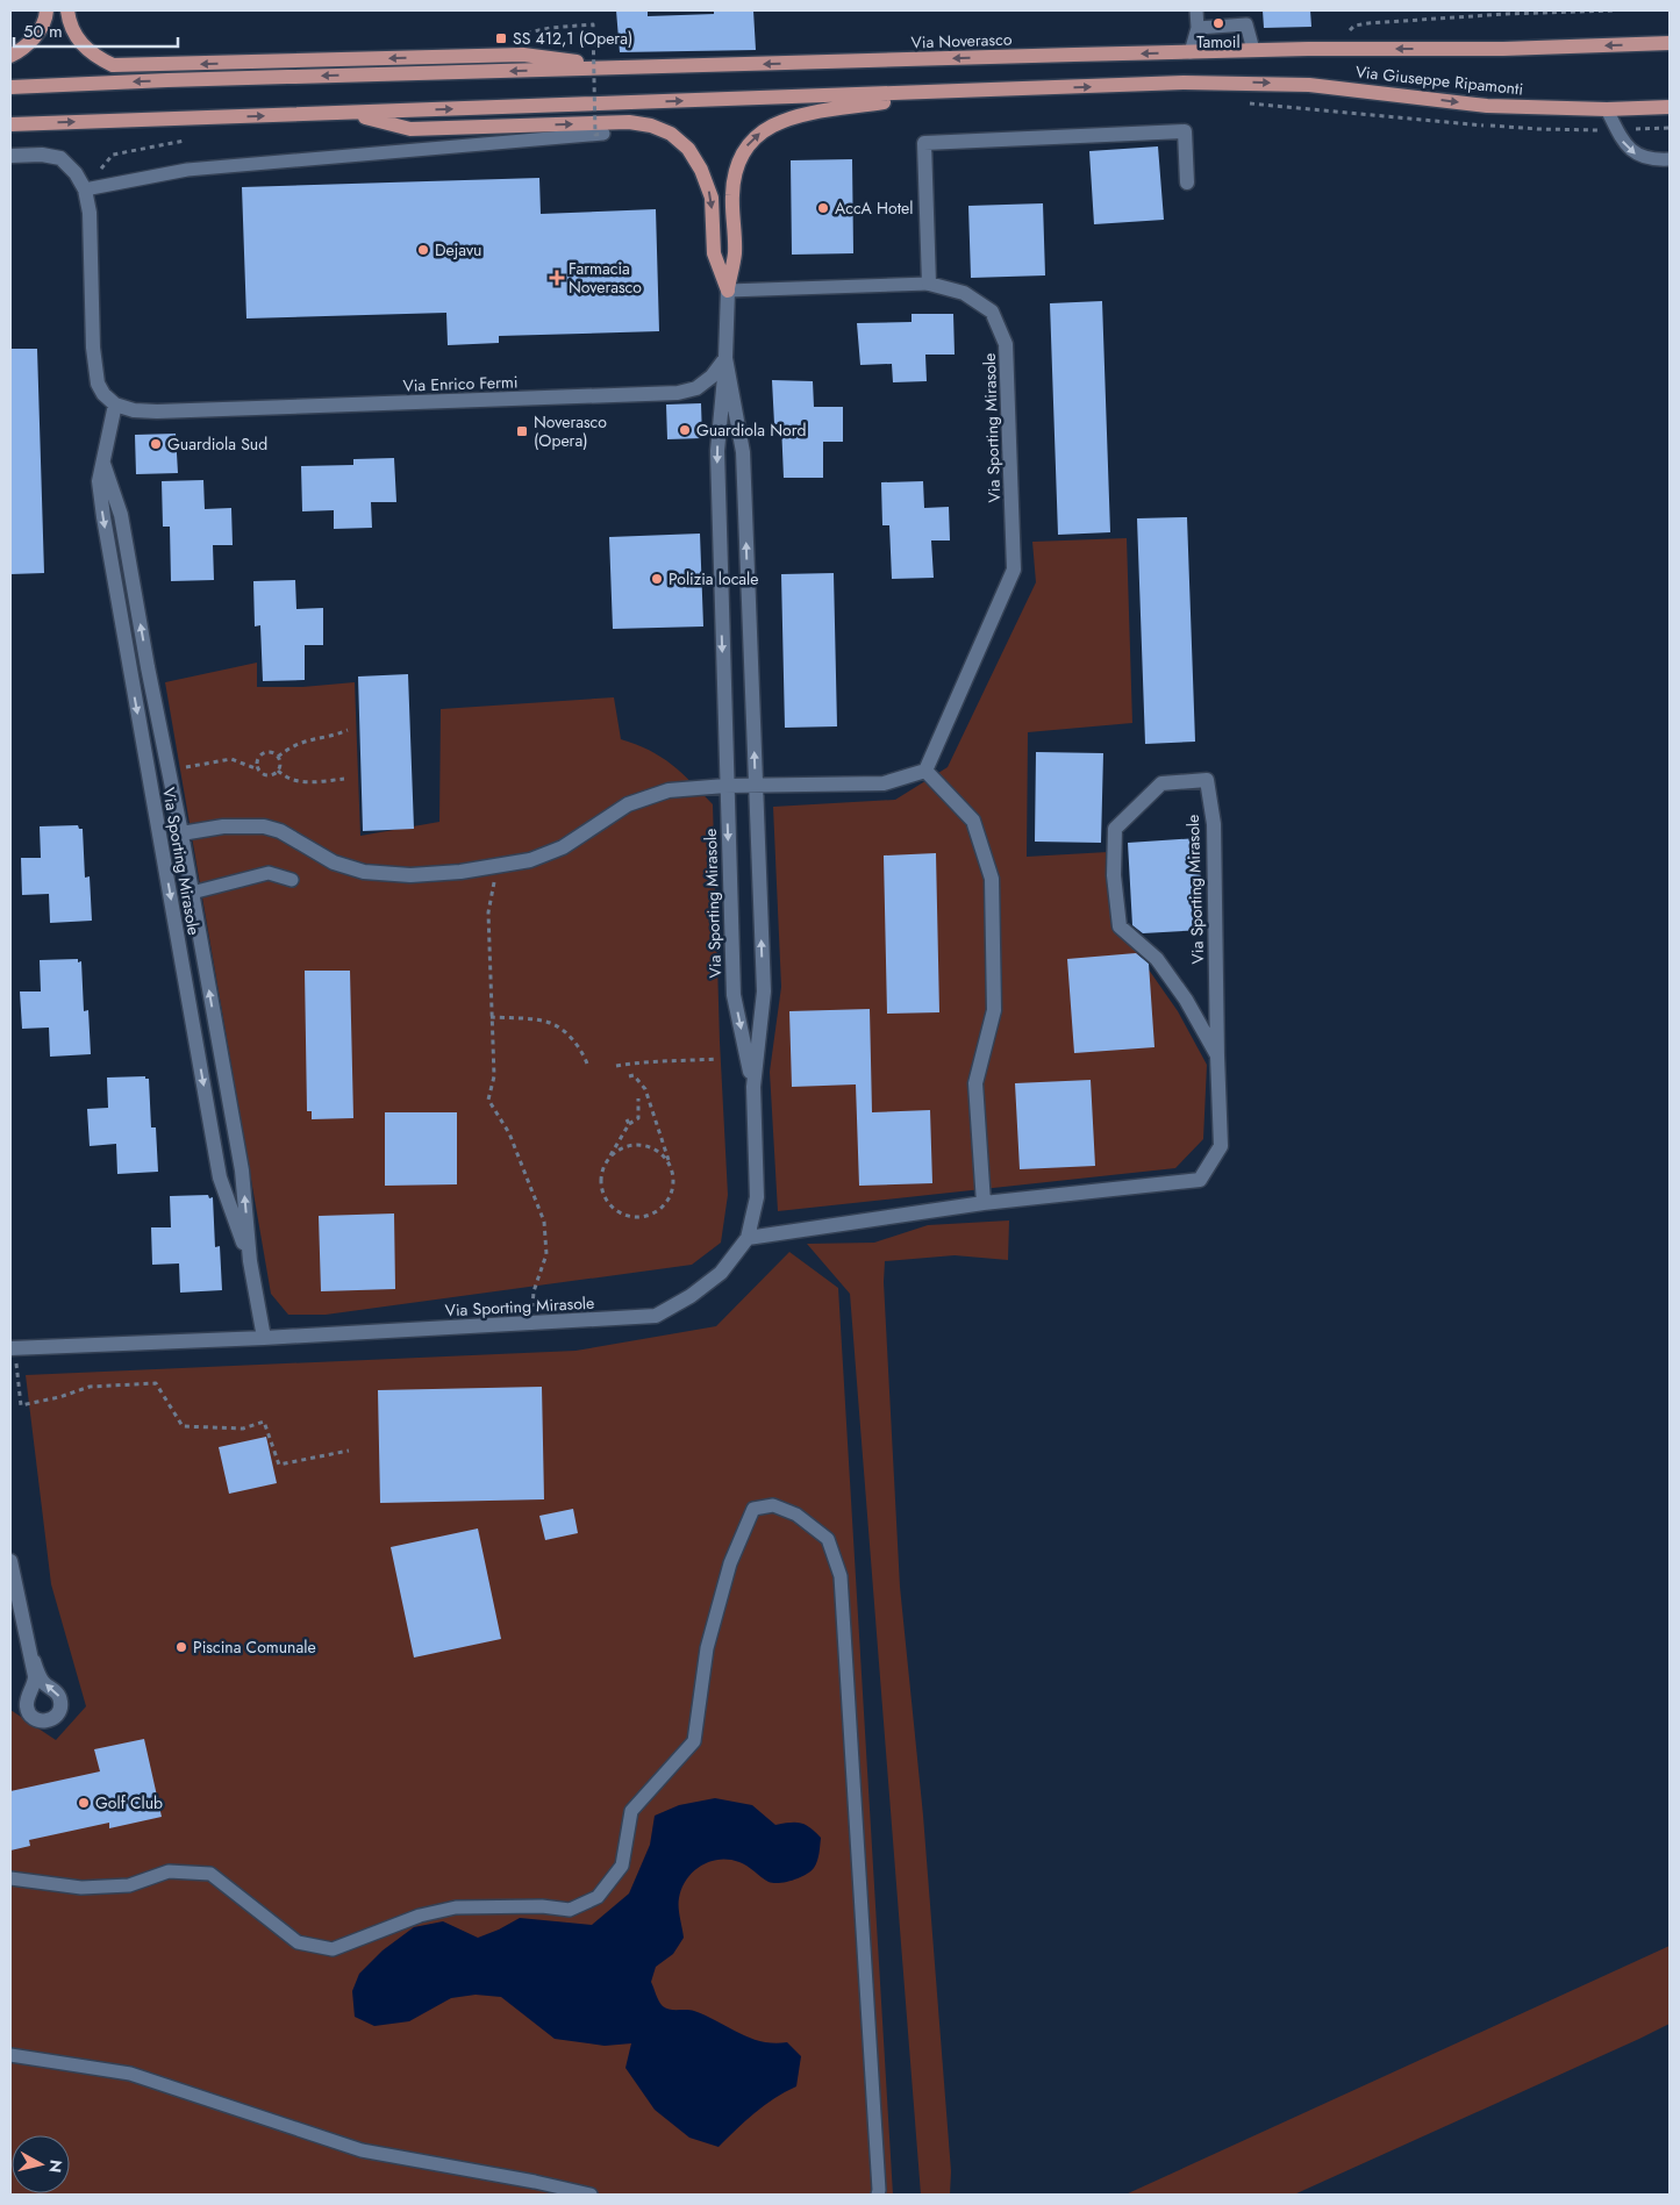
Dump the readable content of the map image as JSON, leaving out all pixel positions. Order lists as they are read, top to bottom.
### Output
{
  "streets": {
    "main road": ["Via Noverasco", "Via Giuseppe Ripamonti"],
    "street": ["Via Enrico Fermi", "Via Sporting Mirasole"]
  },
  "crossings": [
    ["Via Noverasco", "Via Giuseppe Ripamonti"],
    ["Via Enrico Fermi", "Via Sporting Mirasole"]
  ],
  "places": {
    "other": [
      "Tamoil",
      "AccA Hotel",
      "Dejavu",
      "Guardiola Nord",
      "Guardiola Sud",
      "Polizia locale",
      "Piscina Comunale",
      "Golf Club"
    ],
    "transit": ["SS 412,1 (Opera)", "Noverasco (Opera)"],
    "health": ["Farmacia Noverasco"]
  },
  "scale_bar": "50 m",
  "north": "right"
}
